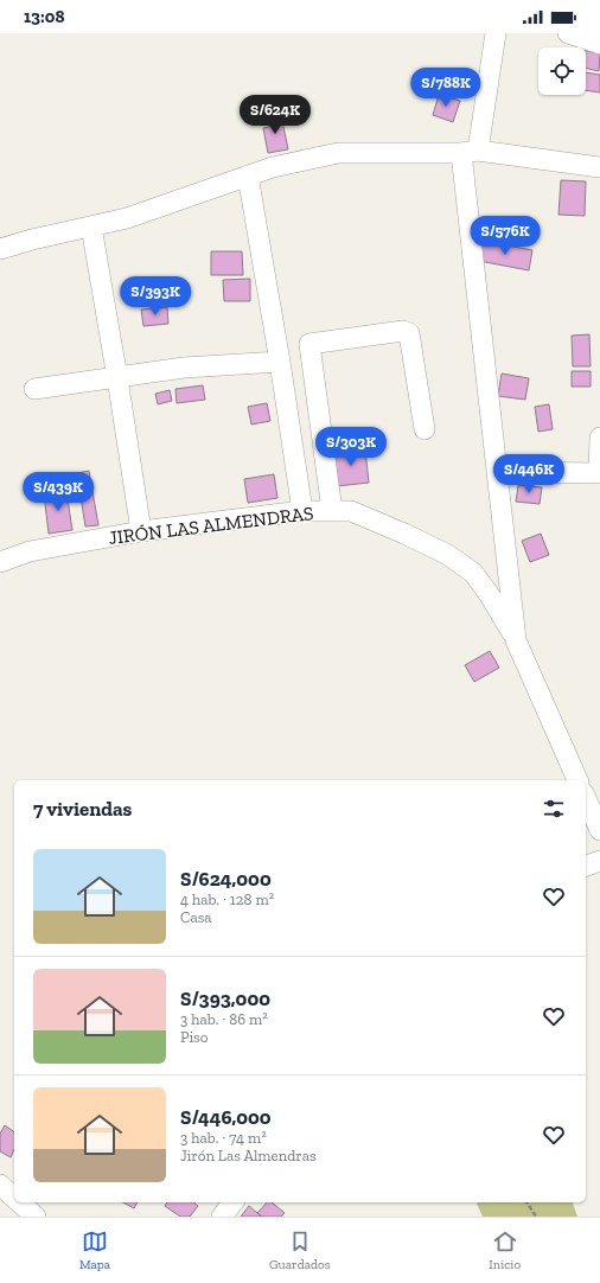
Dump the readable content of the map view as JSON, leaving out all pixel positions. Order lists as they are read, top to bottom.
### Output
{
  "streets": {
    "street": ["JIRÓN LAS ALMENDRAS"]
  },
  "page": {
    "status": "13:08",
    "price": [
      "S/788K",
      "S/624K",
      "S/576K",
      "S/393K",
      "S/303K",
      "S/446K",
      "S/439K"
    ],
    "heading": "7 viviendas",
    "list": [
      {
        "name": "S/624,000",
        "note": "4 hab. · 128 m² · Casa"
      },
      {
        "name": "S/393,000",
        "note": "3 hab. · 86 m² · Piso"
      },
      {
        "name": "S/446,000",
        "note": "3 hab. · 74 m² · Jirón Las Almendras"
      }
    ],
    "tabs": ["Mapa", "Guardados", "Inicio"]
  }
}
